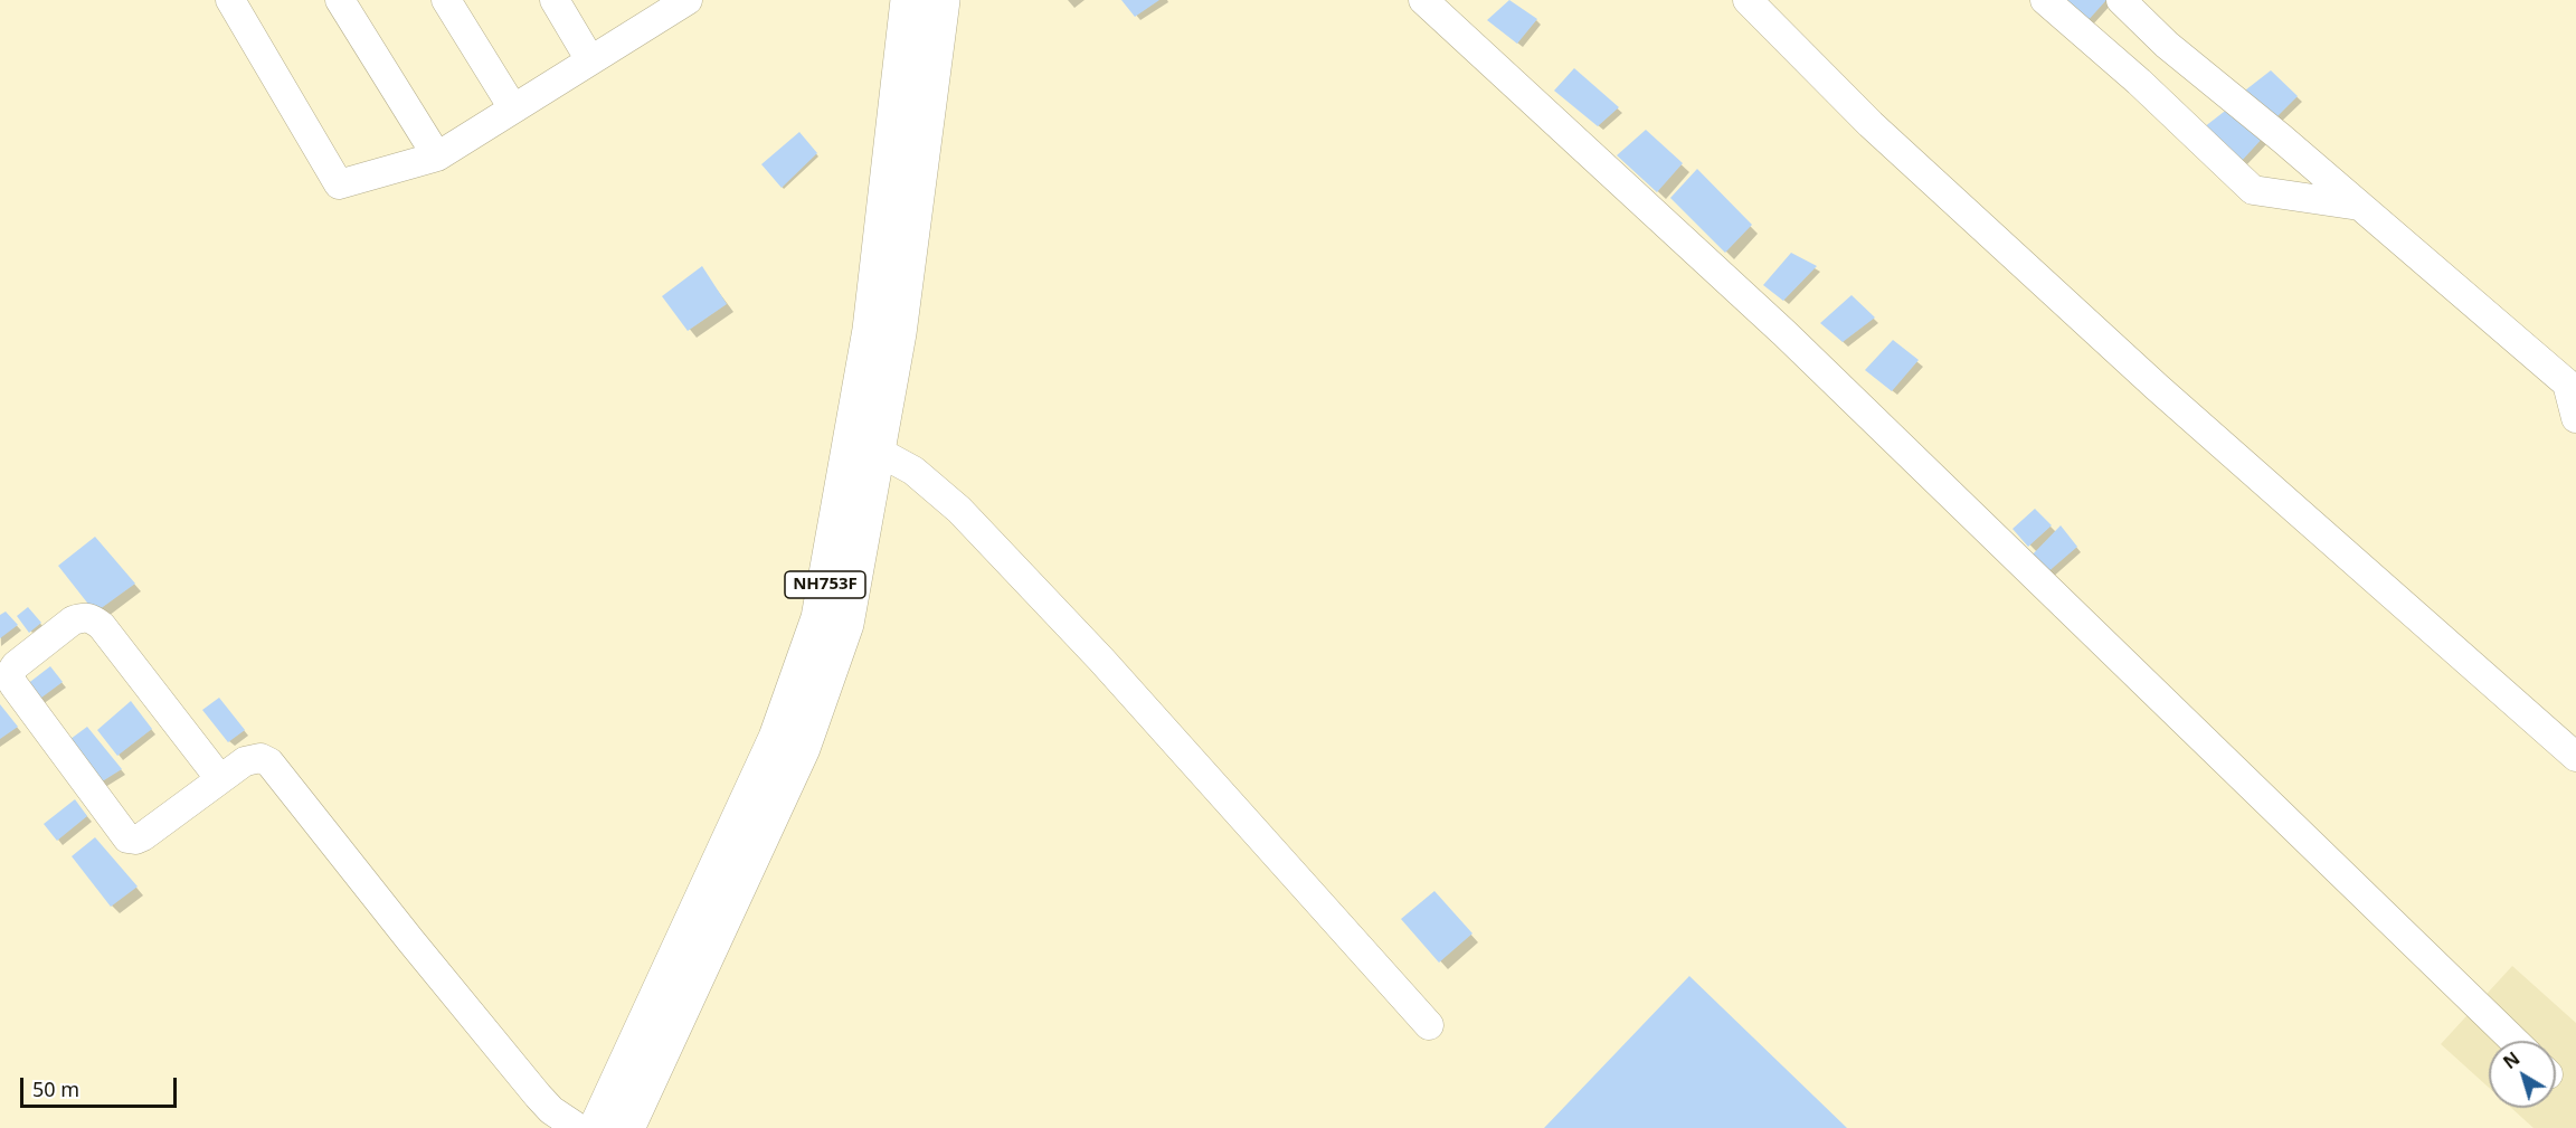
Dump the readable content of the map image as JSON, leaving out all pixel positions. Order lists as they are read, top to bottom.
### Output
{
  "streets": {
    "highway": ["NH753F"]
  },
  "scale_bar": "50 m",
  "north": "top left"
}
